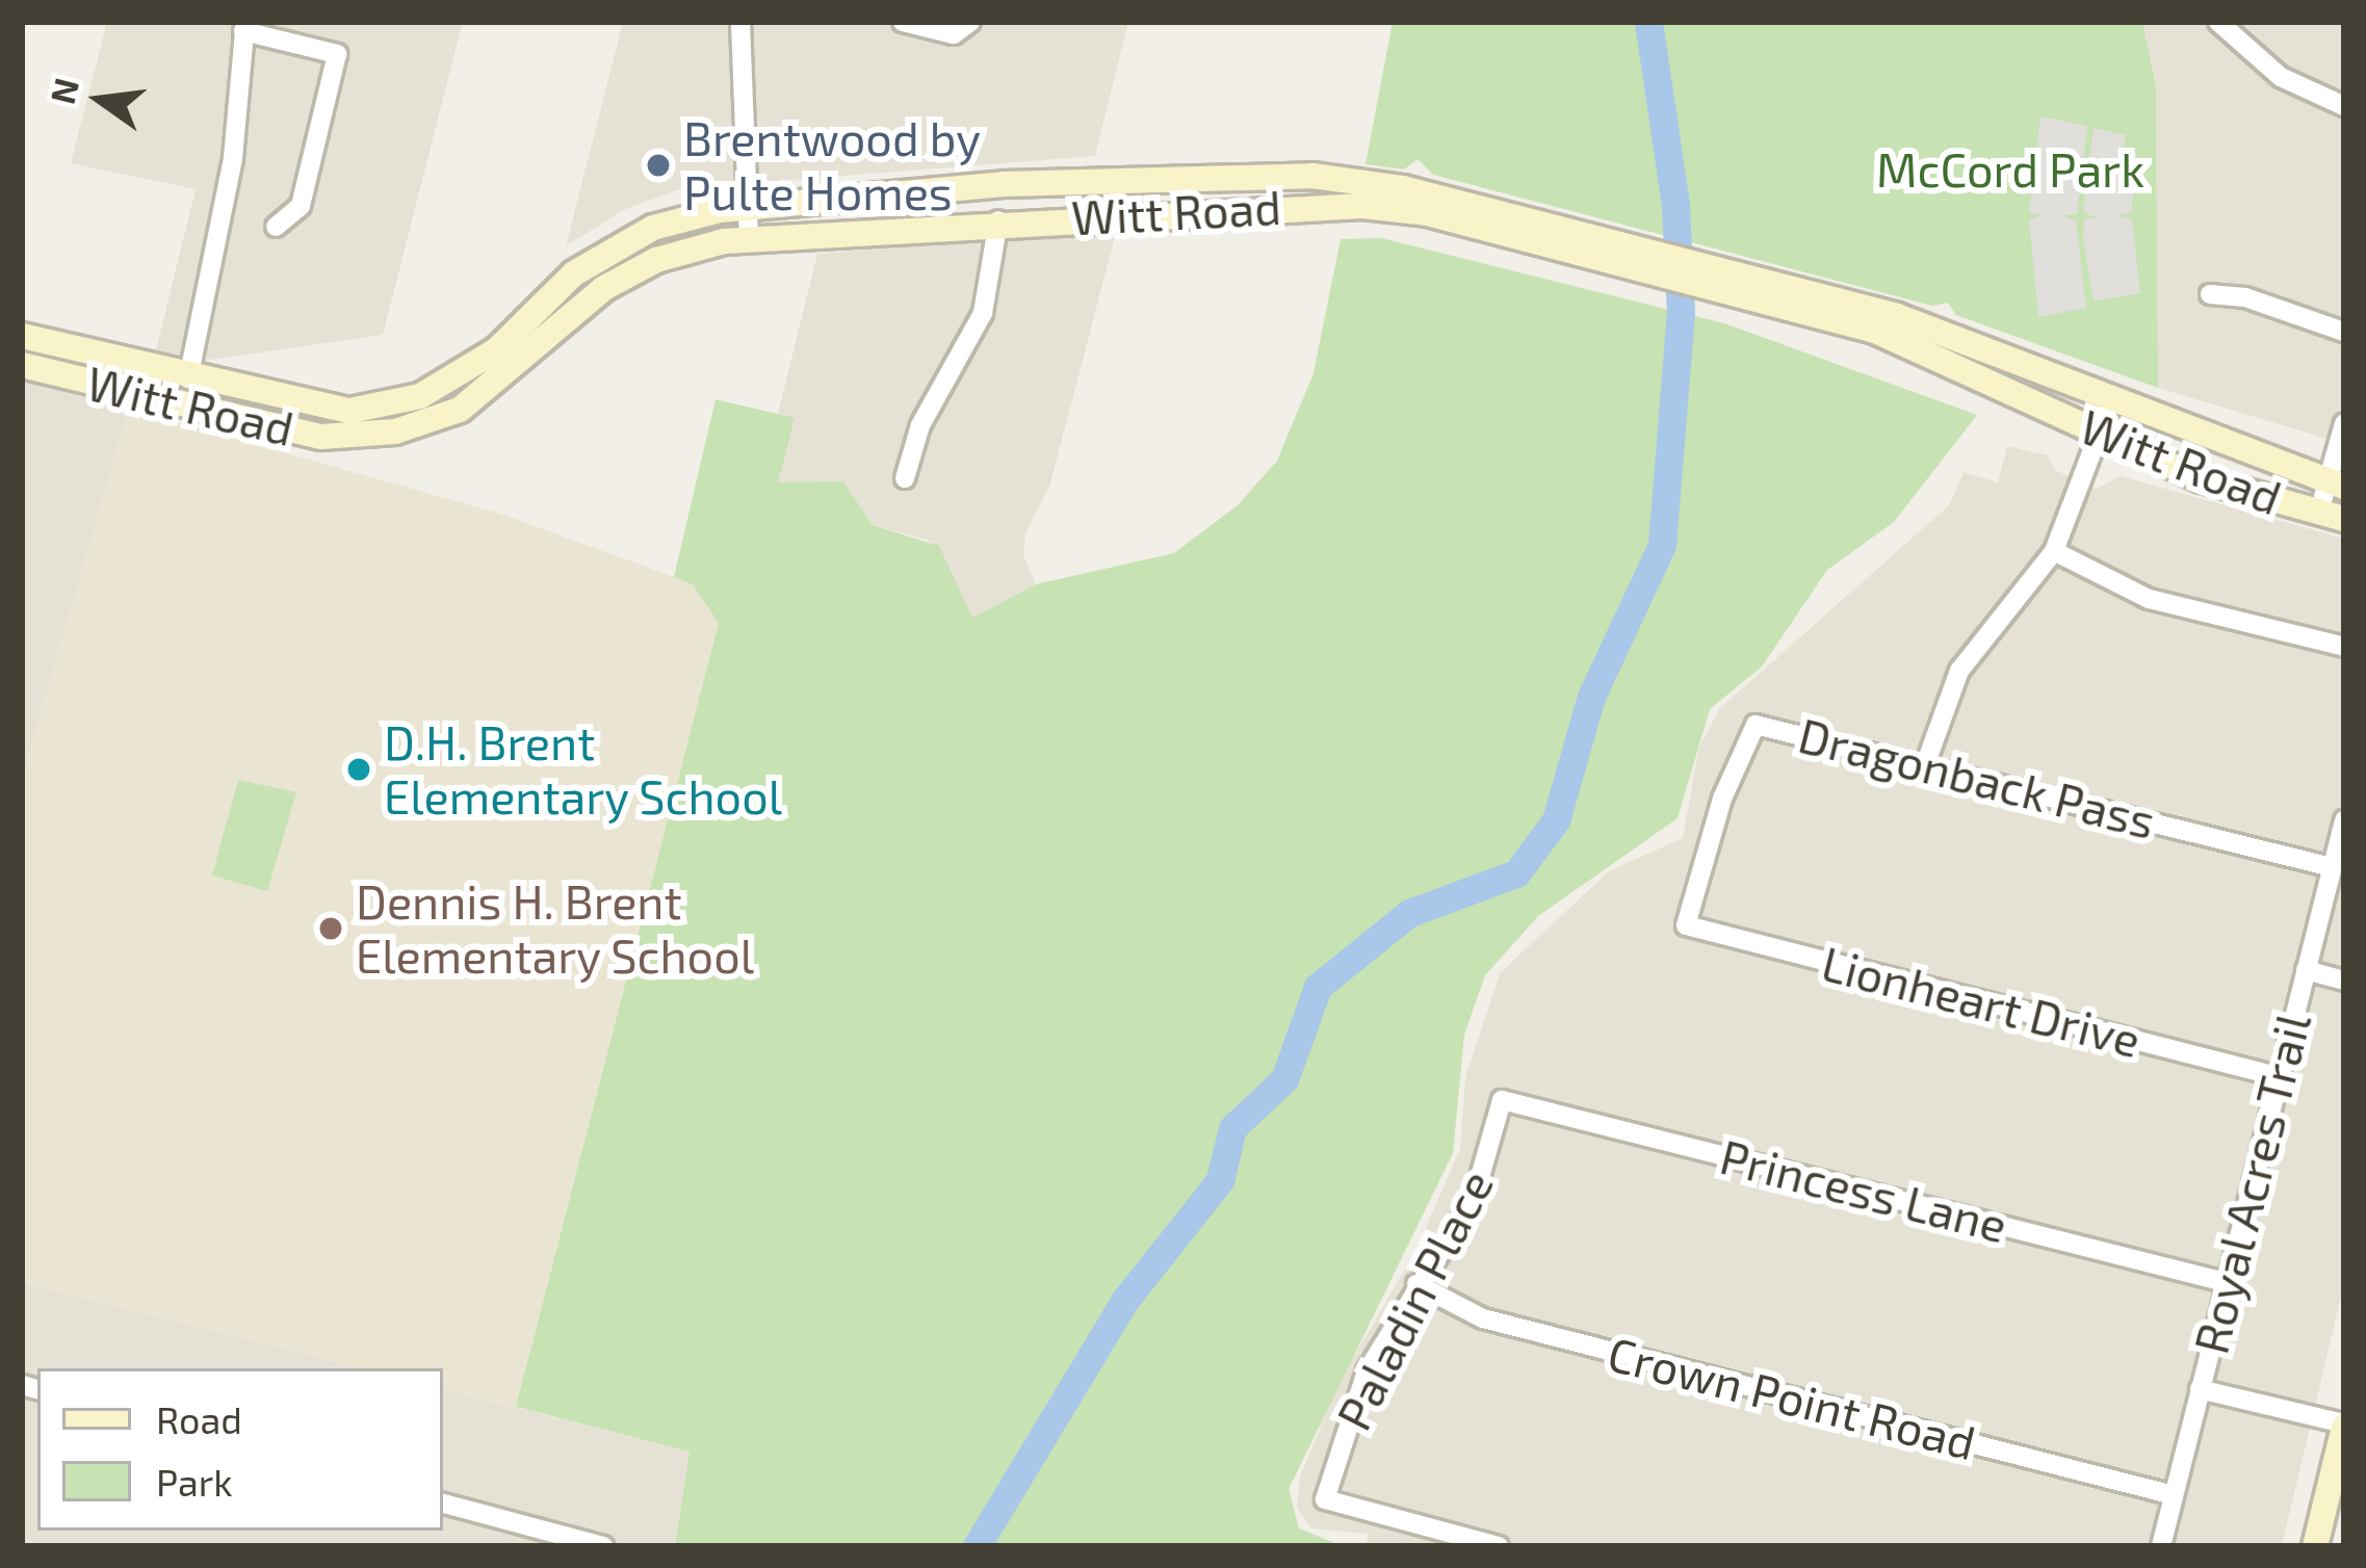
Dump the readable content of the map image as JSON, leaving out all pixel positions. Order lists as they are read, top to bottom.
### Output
{
  "streets": {
    "street": [
      "Witt Road",
      "Dragonback Pass",
      "Lionheart Drive",
      "Royal Acres Trail",
      "Princess Lane",
      "Paladin Place",
      "Crown Point Road"
    ]
  },
  "crossings": [
    ["Dragonback Pass", "Lionheart Drive"],
    ["Dragonback Pass", "Royal Acres Trail"],
    ["Lionheart Drive", "Royal Acres Trail"],
    ["Royal Acres Trail", "Princess Lane"],
    ["Royal Acres Trail", "Crown Point Road"],
    ["Princess Lane", "Paladin Place"],
    ["Paladin Place", "Crown Point Road"]
  ],
  "parks": ["McCord Park"],
  "places": ["Brentwood by Pulte Homes", "D.H. Brent Elementary School", "Dennis H. Brent Elementary School"],
  "legend": ["Road", "Park"],
  "north": "left"
}
